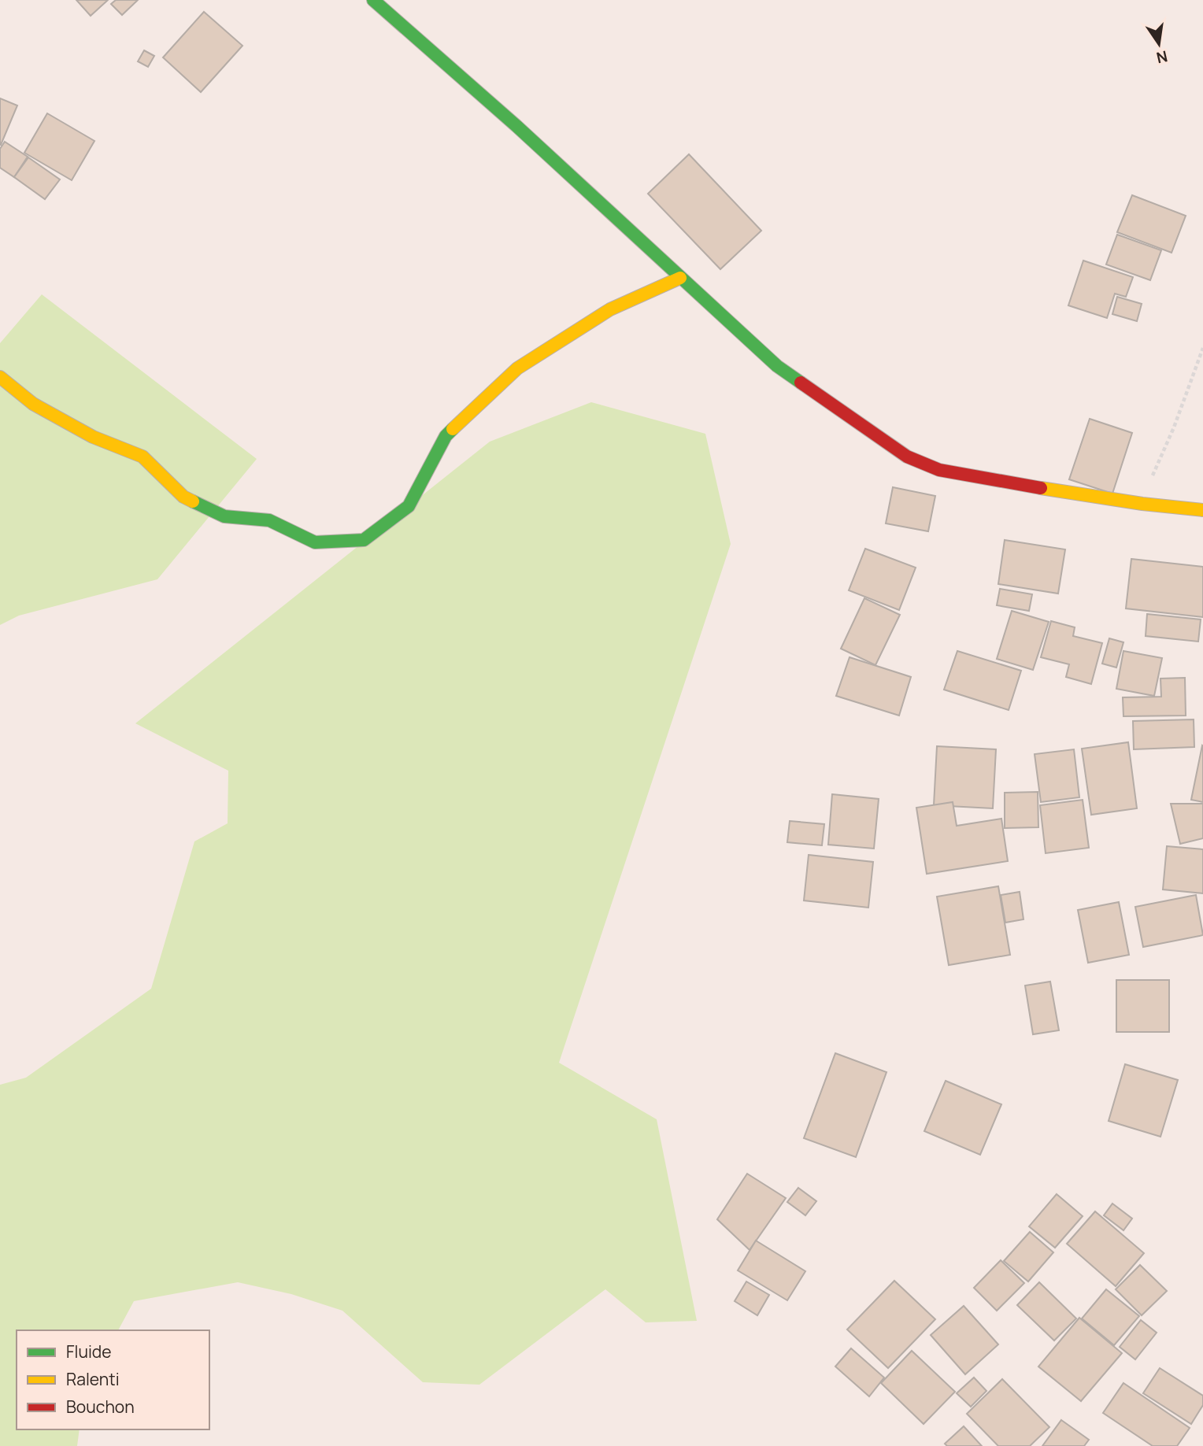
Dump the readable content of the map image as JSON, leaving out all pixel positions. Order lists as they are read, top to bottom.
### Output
{
  "legend": ["Fluide", "Ralenti", "Bouchon"],
  "north": "bottom"
}
